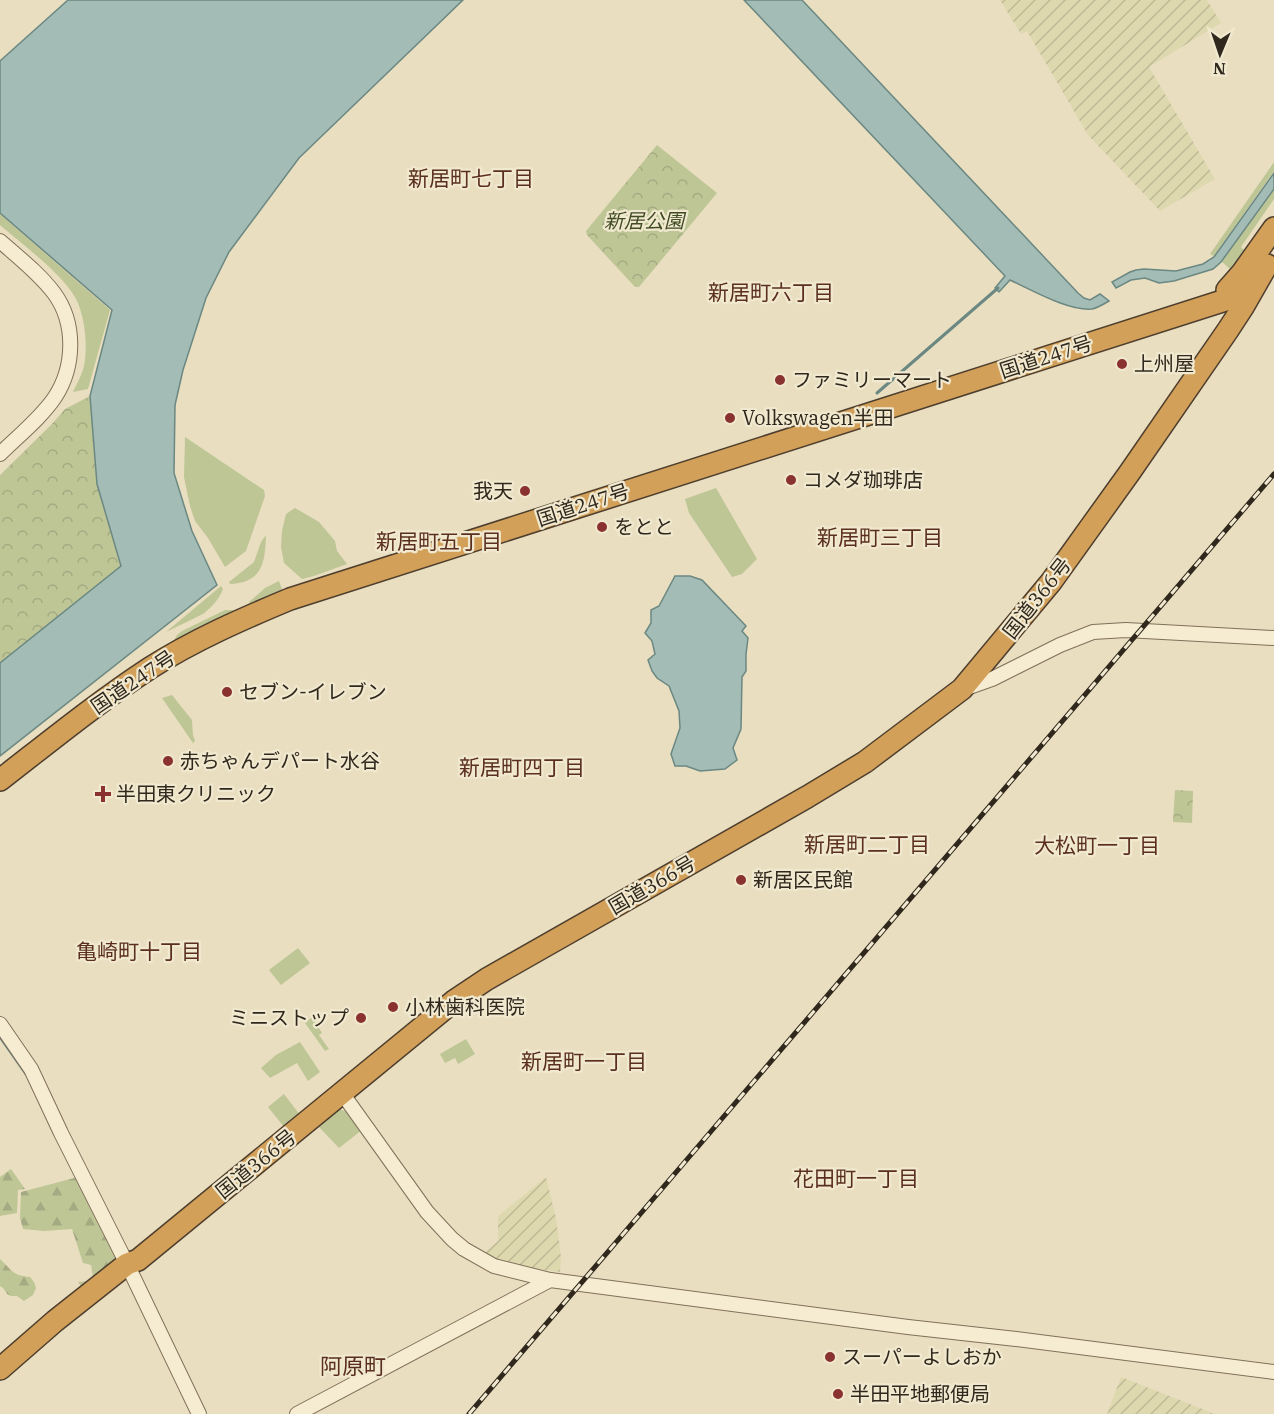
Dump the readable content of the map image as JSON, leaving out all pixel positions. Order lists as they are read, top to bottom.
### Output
{
  "streets": {
    "highway": ["国道247号", "国道366号"]
  },
  "crossings": [
    ["国道247号", "国道366号"]
  ],
  "districts": [
    "新居町七丁目",
    "新居町六丁目",
    "新居町三丁目",
    "新居町五丁目",
    "新居町四丁目",
    "新居町二丁目",
    "大松町一丁目",
    "亀崎町十丁目",
    "新居町一丁目",
    "花田町一丁目",
    "阿原町"
  ],
  "parks": ["新居公園"],
  "places": {
    "other": [
      "上州屋",
      "ファミリーマート",
      "Volkswagen半田",
      "コメダ珈琲店",
      "我天",
      "をとと",
      "セブン-イレブン",
      "赤ちゃんデパート水谷",
      "新居区民館",
      "小林歯科医院",
      "ミニストップ",
      "スーパーよしおか",
      "半田平地郵便局"
    ],
    "health": ["半田東クリニック"]
  },
  "north": "bottom"
}
